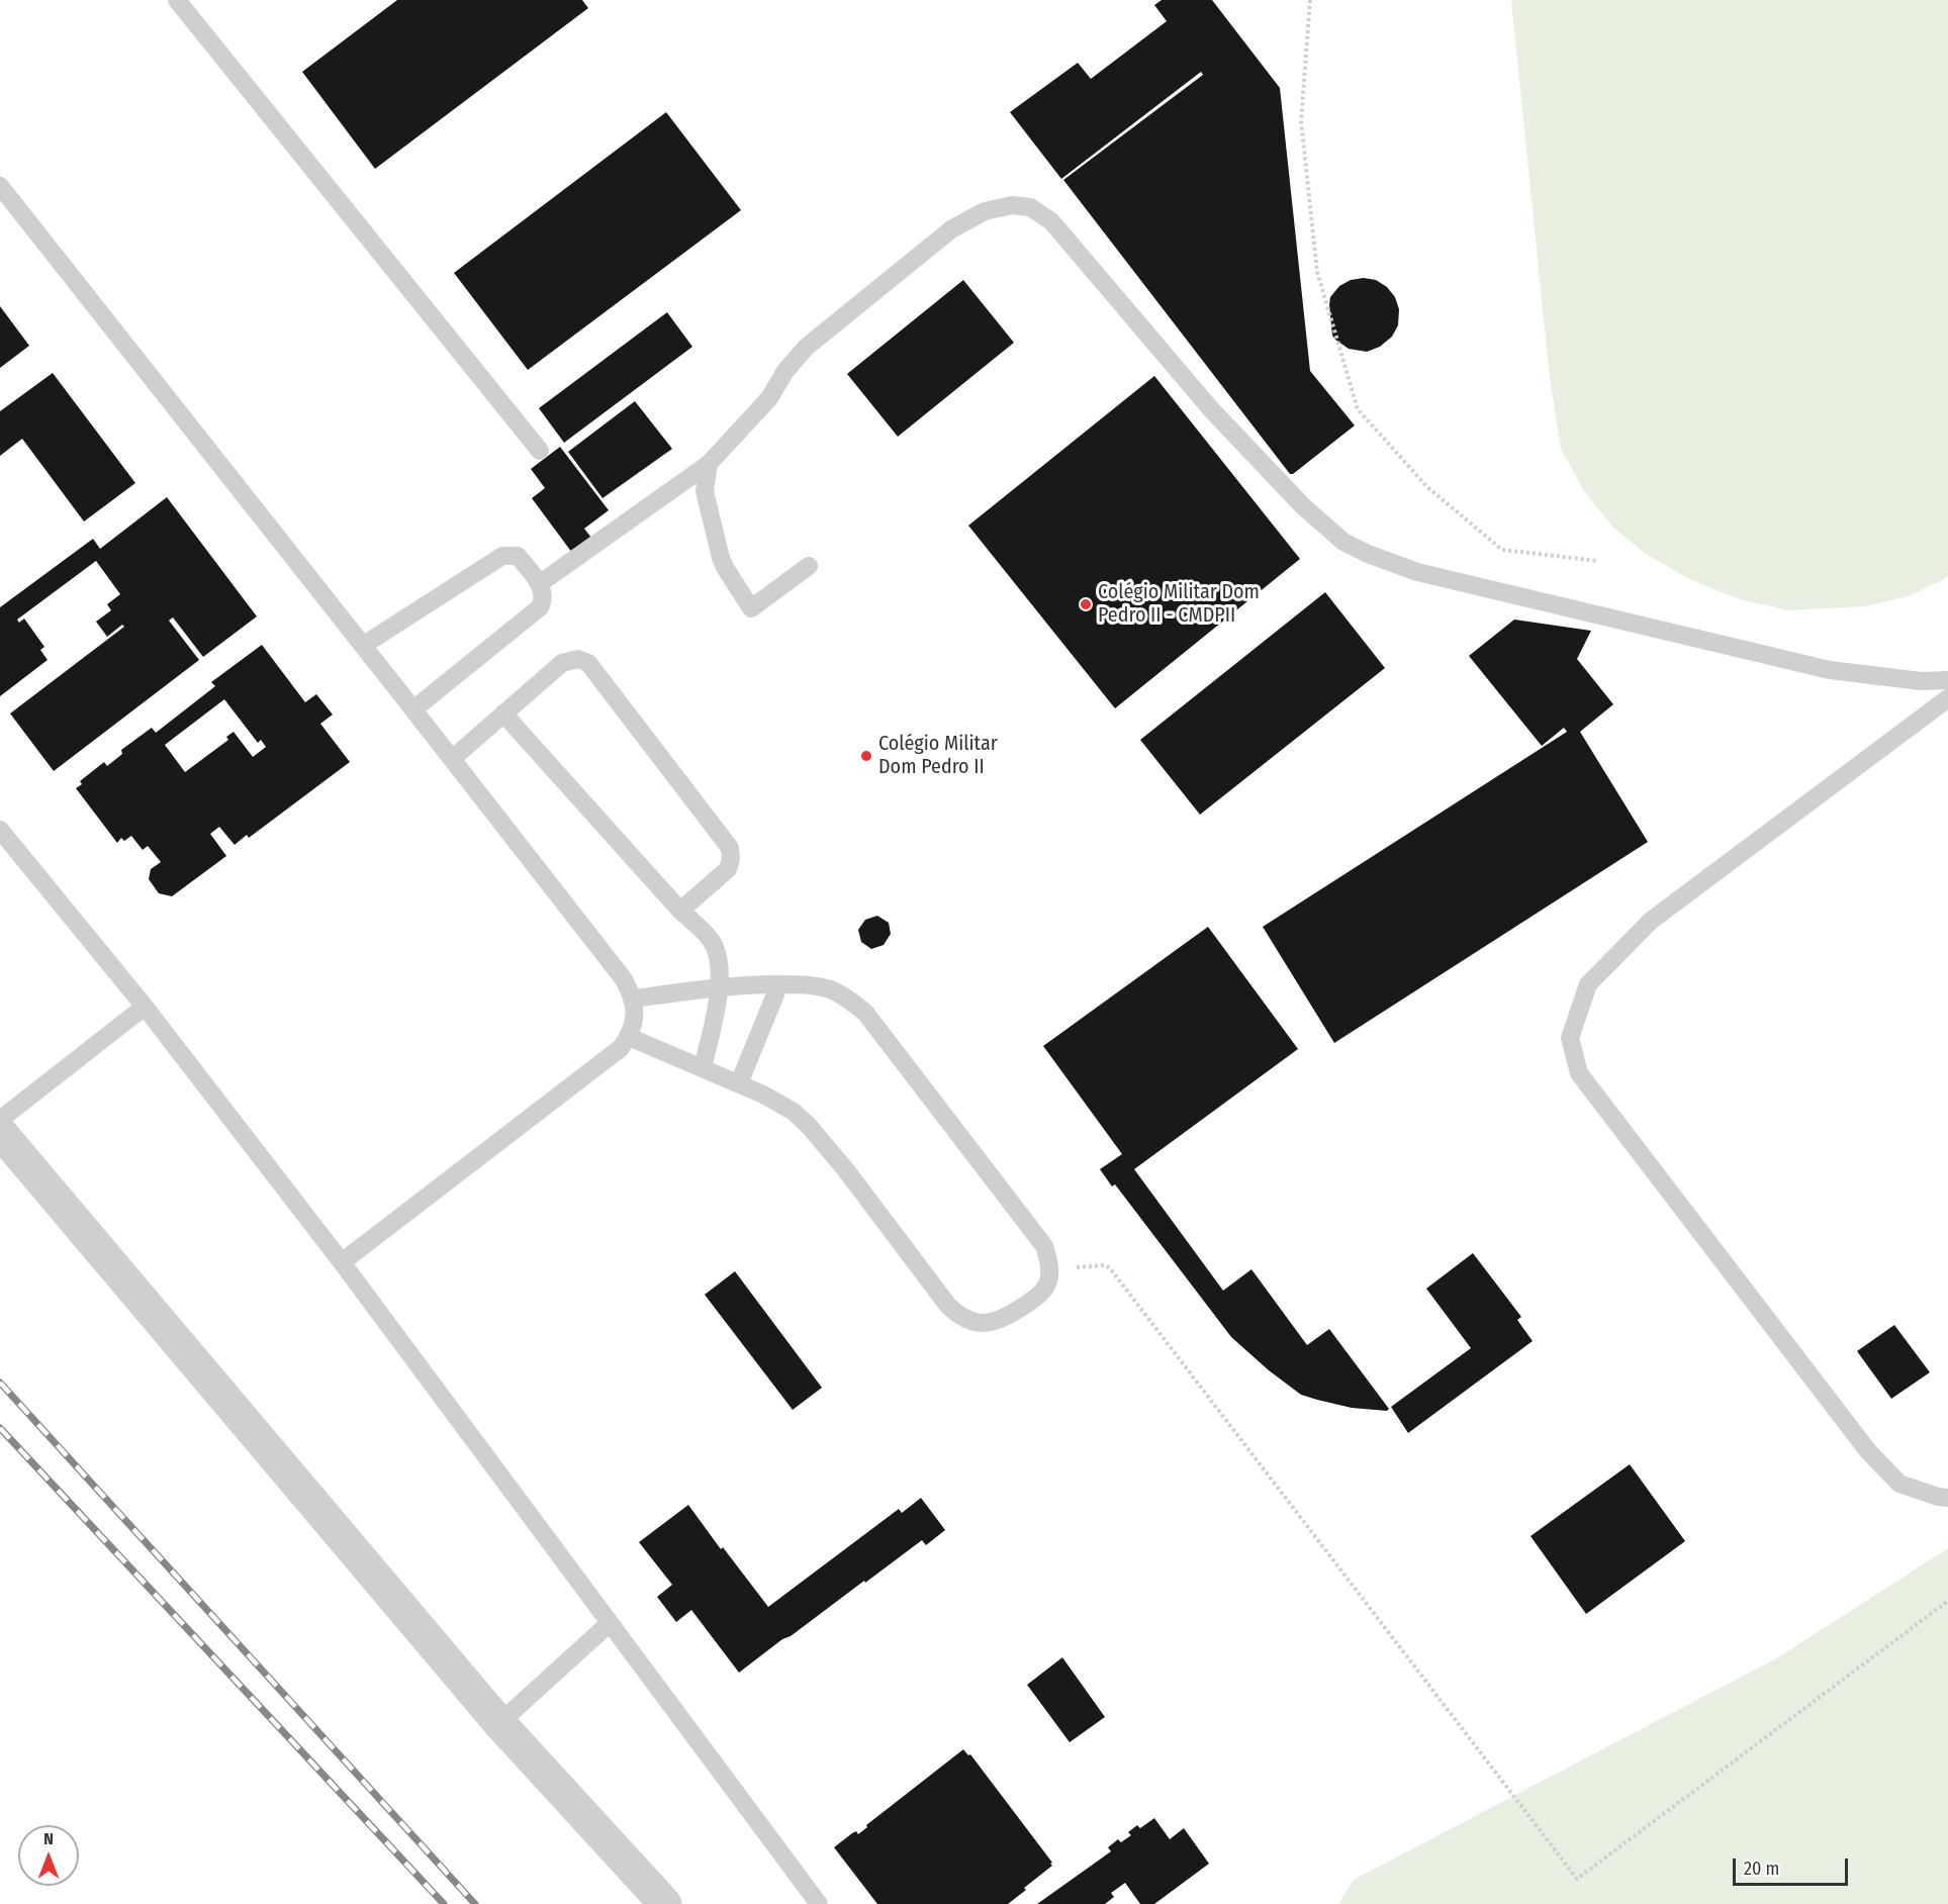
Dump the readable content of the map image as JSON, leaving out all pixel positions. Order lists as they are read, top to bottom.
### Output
{
  "places": ["Colégio Militar Dom Pedro II - CMDPII", "Colégio Militar Dom Pedro II"],
  "scale_bar": "20 m",
  "north": "top"
}
